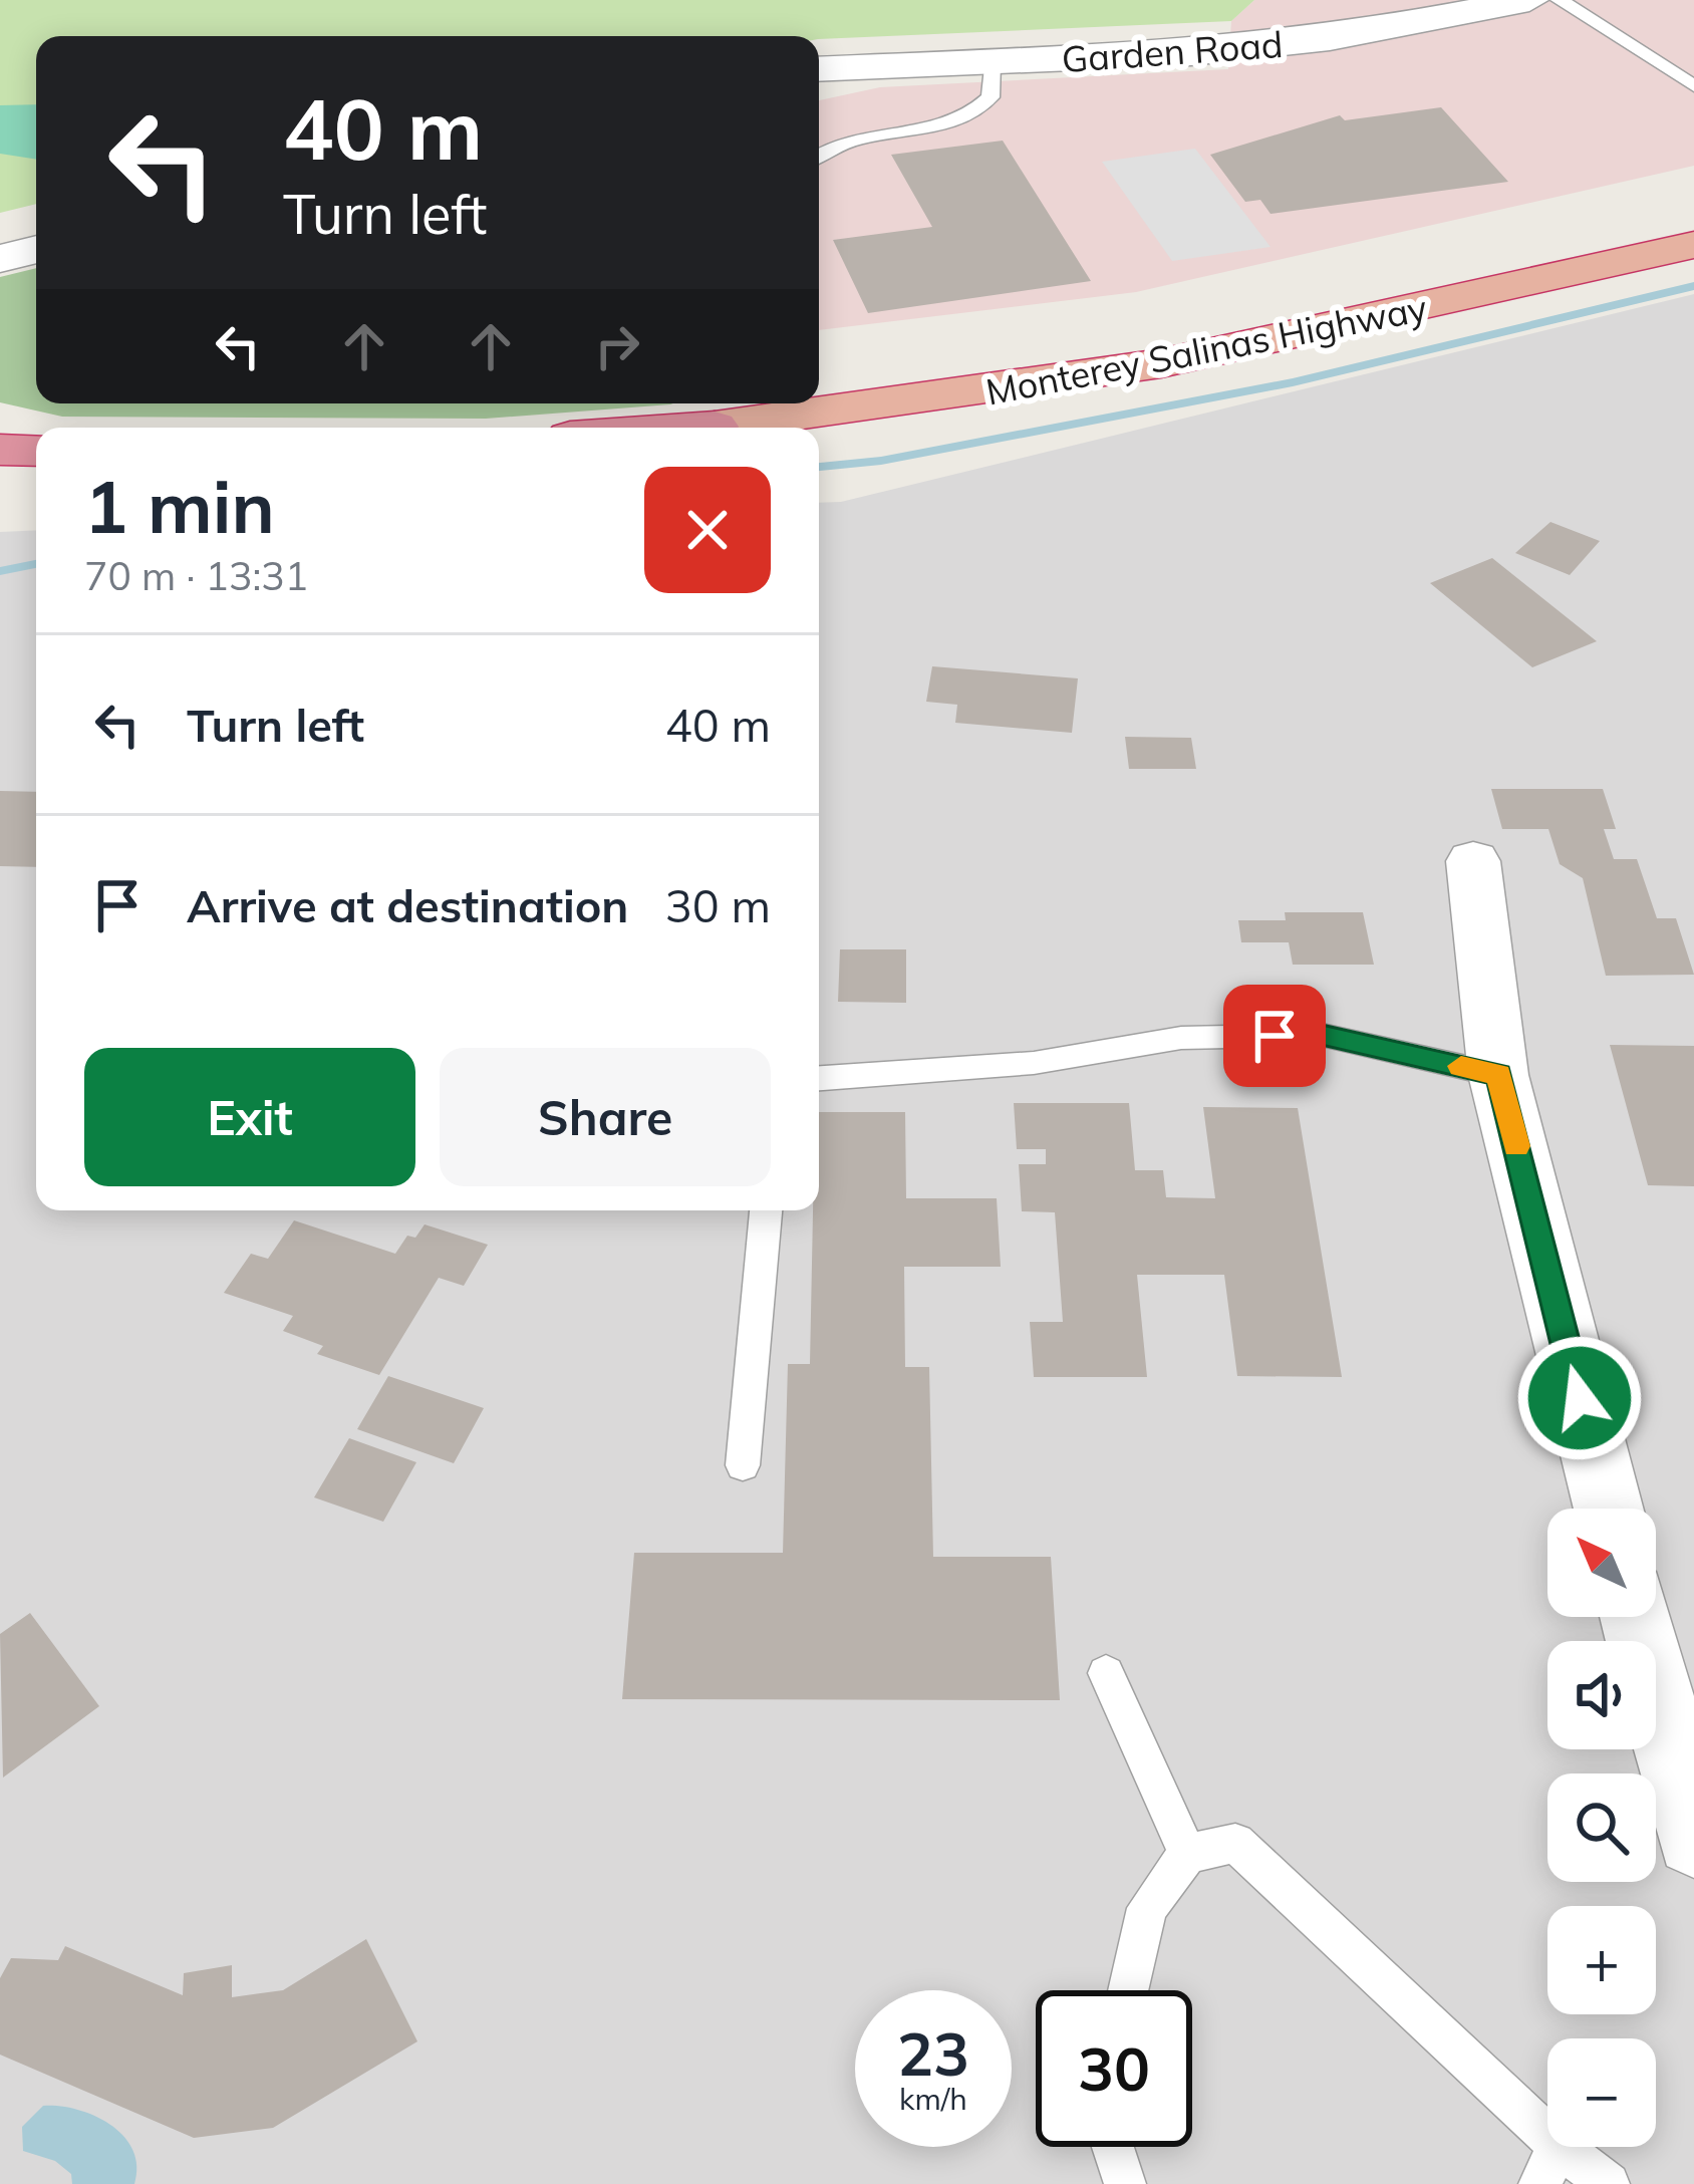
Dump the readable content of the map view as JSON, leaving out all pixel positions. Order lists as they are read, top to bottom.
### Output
{
  "streets": {
    "highway": ["Monterey Salinas Highway"],
    "street": ["Garden Road"]
  },
  "north": "top left",
  "page": {
    "turn": ["40 m", "Turn left"],
    "heading": ["1 min", "70 m · 13:31"],
    "list": [
      {
        "name": "Turn left",
        "value": "40 m"
      },
      {
        "name": "Arrive at destination",
        "value": "30 m"
      }
    ],
    "buttons": ["Exit", "Share"],
    "map_buttons": ["+", "−"],
    "speed": "23 km/h",
    "limit": "30"
  }
}
